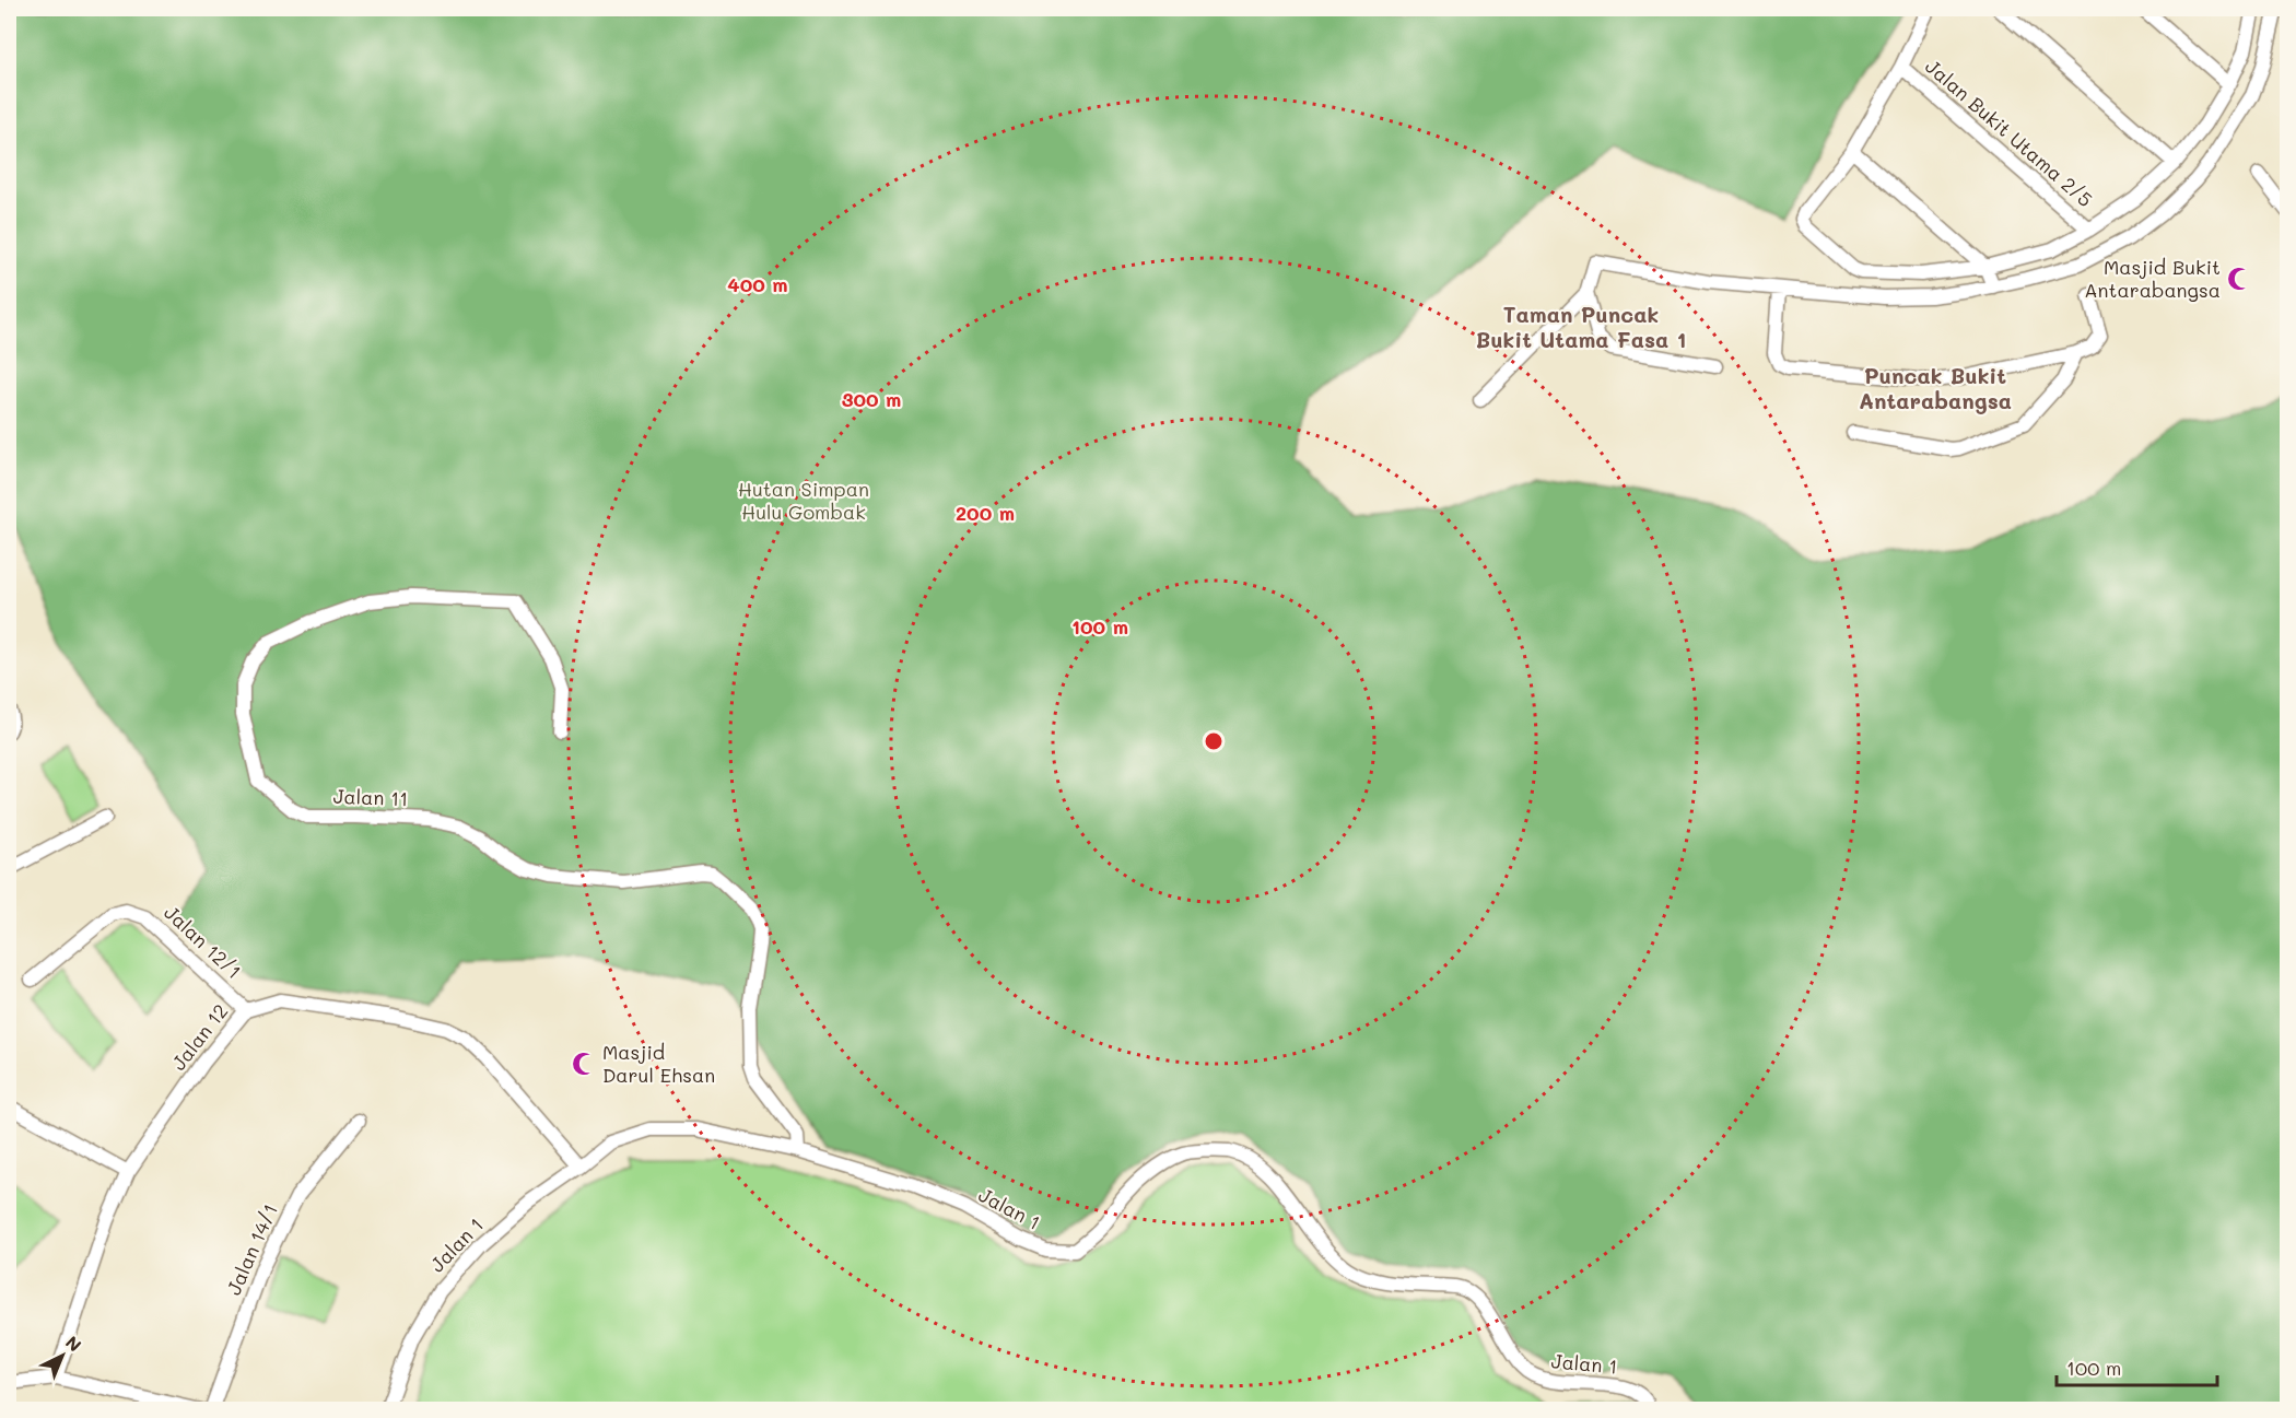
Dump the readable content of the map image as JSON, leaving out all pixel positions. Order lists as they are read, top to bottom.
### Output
{
  "streets": {
    "street": [
      "Jalan Bukit Utama 2/5",
      "Jalan 11",
      "Jalan 12/1",
      "Jalan 12",
      "Jalan 1",
      "Jalan 14/1"
    ]
  },
  "crossings": [
    ["Jalan 11", "Jalan 1"],
    ["Jalan 12/1", "Jalan 12"],
    ["Jalan 12", "Jalan 1"]
  ],
  "districts": ["Taman Puncak Bukit Utama Fasa 1", "Puncak Bukit Antarabangsa"],
  "parks": ["Hutan Simpan Hulu Gombak"],
  "places": {
    "mosque": ["Masjid Bukit Antarabangsa", "Masjid Darul Ehsan"]
  },
  "scale_bar": "100 m",
  "north": "top right",
  "rings": [
    "400 m",
    "300 m",
    "200 m",
    "100 m"
  ]
}
